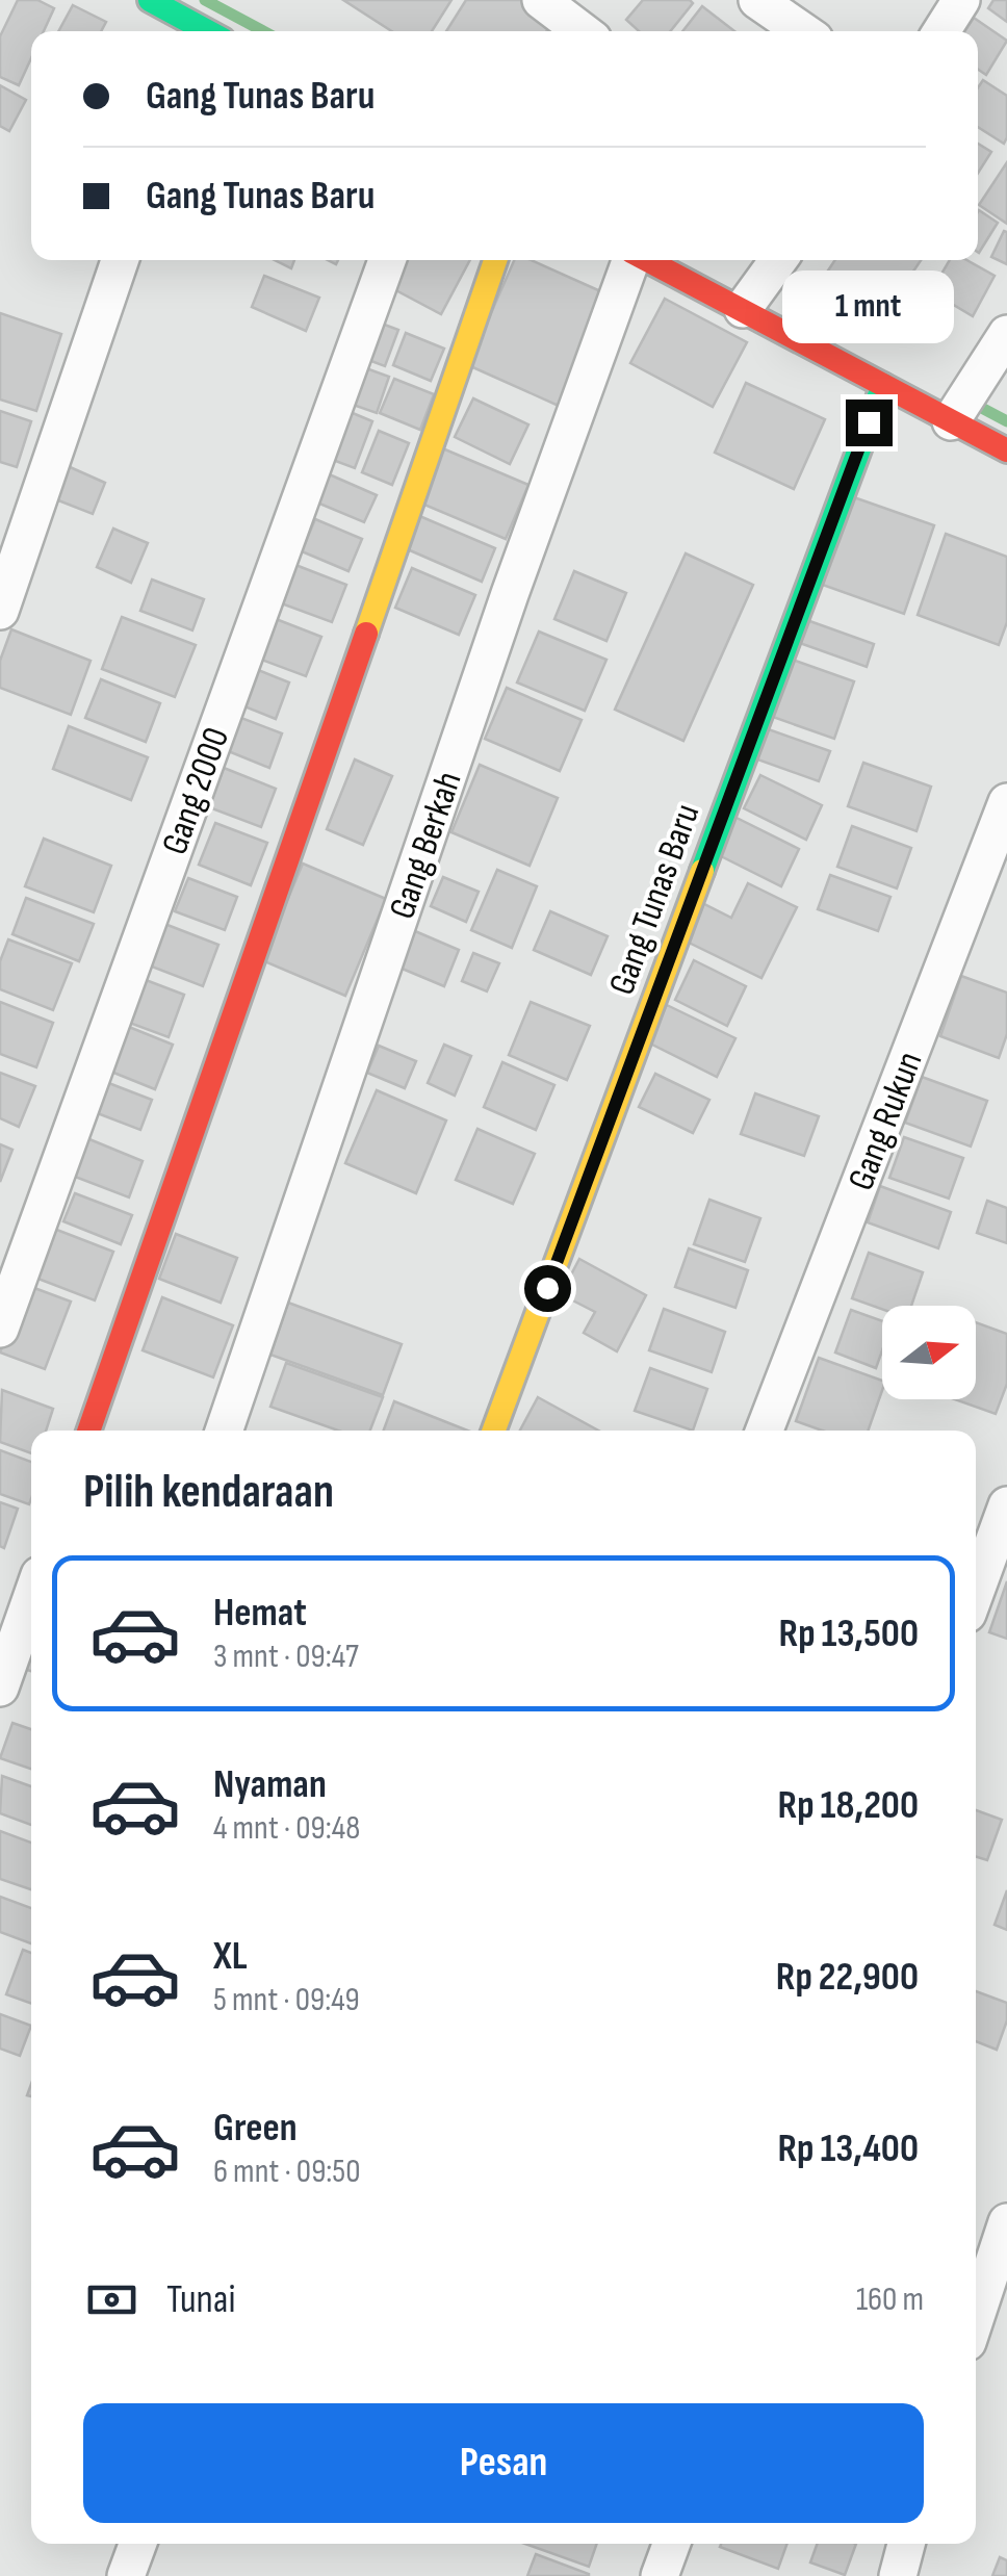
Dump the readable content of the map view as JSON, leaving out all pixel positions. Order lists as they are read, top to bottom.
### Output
{
  "streets": {
    "street": [
      "Gang 2000",
      "Gang Berkah",
      "Gang Tunas Baru",
      "Gang Rukun"
    ]
  },
  "north": "right",
  "page": {
    "banner": ["Gang Tunas Baru", "Gang Tunas Baru"],
    "bubble": "1 mnt",
    "heading": "Pilih kendaraan",
    "list": [
      {
        "name": "Hemat",
        "note": "3 mnt · 09:47",
        "value": "Rp 13,500"
      },
      {
        "name": "Nyaman",
        "note": "4 mnt · 09:48",
        "value": "Rp 18,200"
      },
      {
        "name": "XL",
        "note": "5 mnt · 09:49",
        "value": "Rp 22,900"
      },
      {
        "name": "Green",
        "note": "6 mnt · 09:50",
        "value": "Rp 13,400"
      }
    ],
    "pay": ["Tunai", "160 m"],
    "buttons": "Pesan"
  }
}
